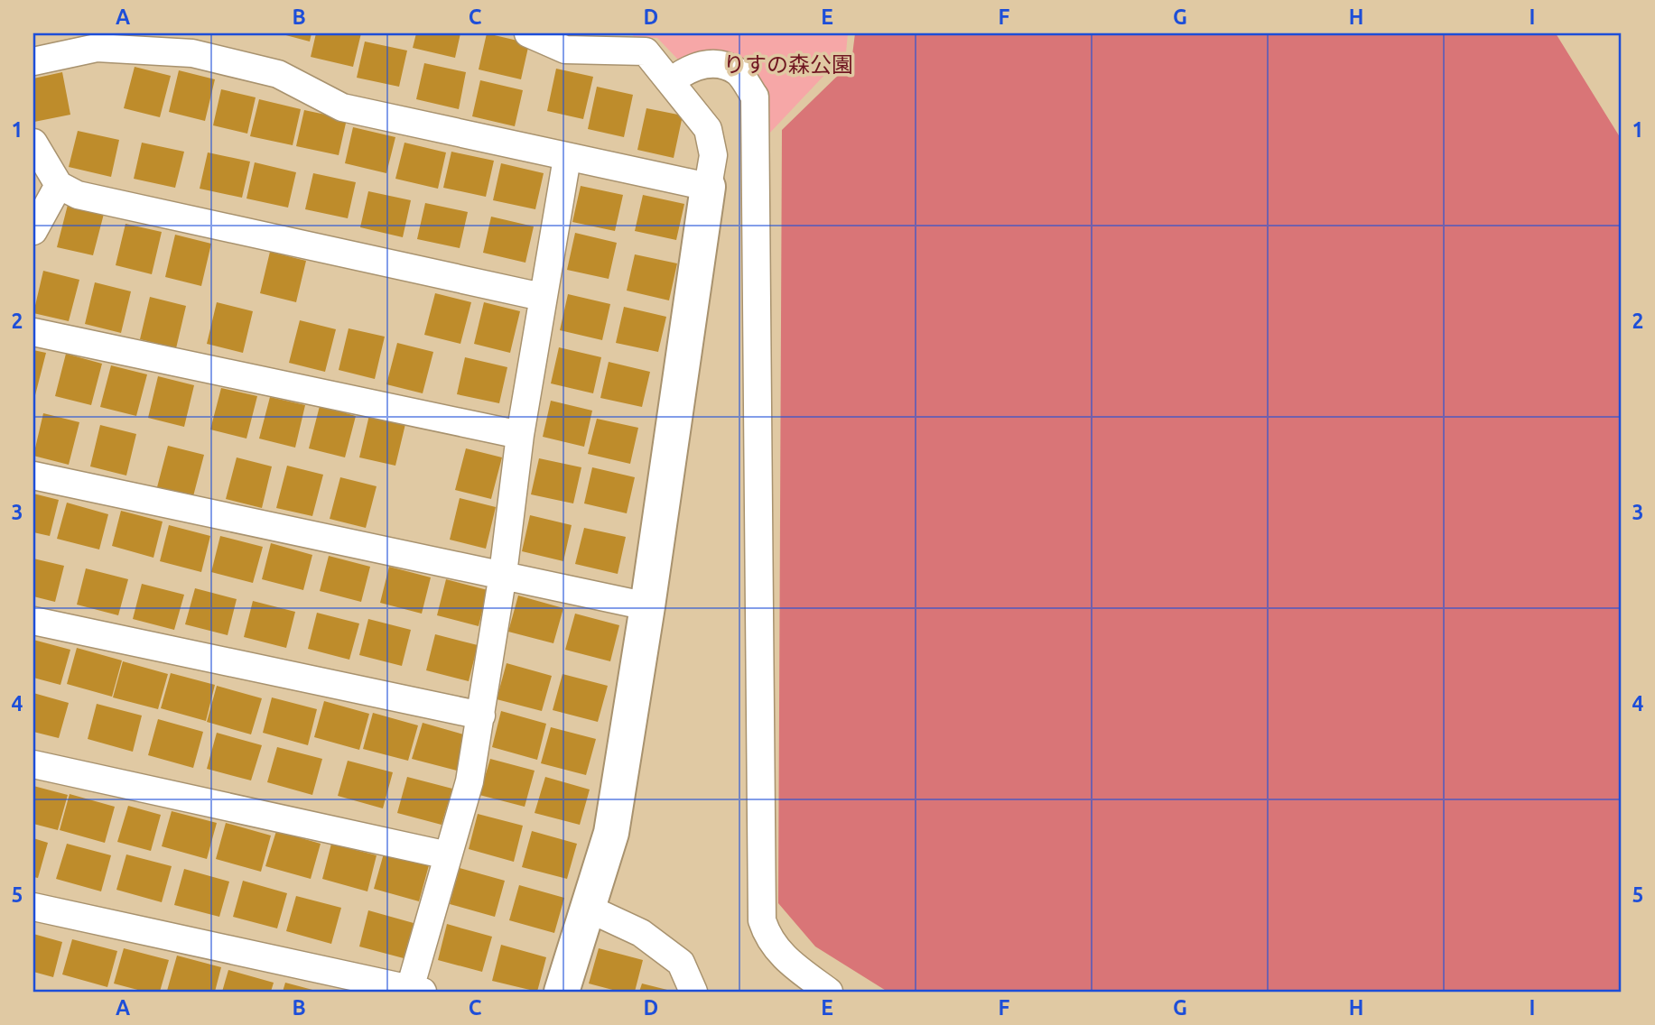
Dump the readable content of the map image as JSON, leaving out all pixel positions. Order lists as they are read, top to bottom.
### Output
{
  "parks": ["りすの森公園"],
  "grid": {
    "columns": [
      "A",
      "B",
      "C",
      "D",
      "E",
      "F",
      "G",
      "H",
      "I"
    ],
    "rows": [
      "1",
      "2",
      "3",
      "4",
      "5"
    ]
  }
}
